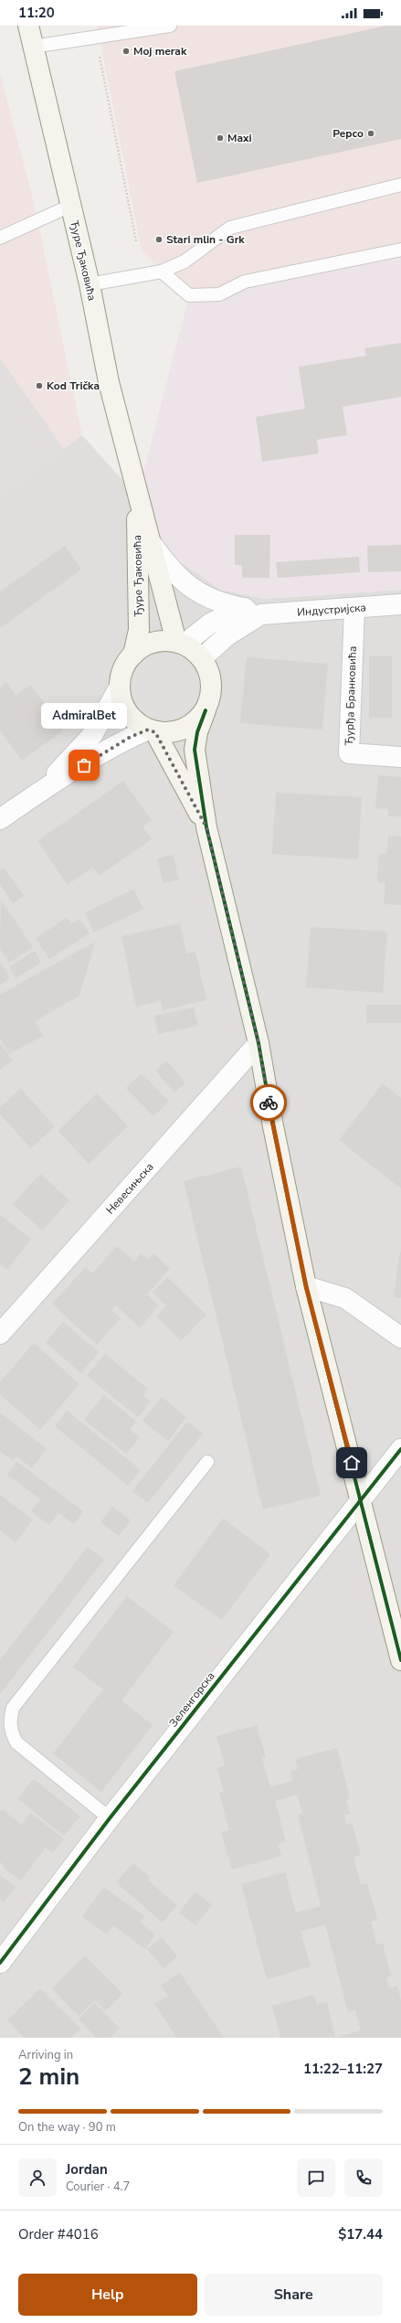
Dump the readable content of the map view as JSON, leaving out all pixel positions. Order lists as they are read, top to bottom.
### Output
{
  "streets": {
    "street": [
      "Ђуре Ђаковића",
      "Индустријска",
      "Ђурђа Бранковића",
      "Невесињска",
      "Зеленгорска"
    ]
  },
  "crossings": [
    ["Ђуре Ђаковића", "Индустријска"],
    ["Индустријска", "Ђурђа Бранковића"]
  ],
  "places": [
    "Moj merak",
    "Pepco",
    "Maxi",
    "Stari mlin - Grk",
    "Kod Trička",
    "AdmiralBet"
  ],
  "page": {
    "status": "11:20",
    "bubble": "AdmiralBet",
    "heading": ["2 min", "Arriving in", "11:22–11:27"],
    "panel": [
      "Jordan",
      "Courier · 4.7",
      "Order #4016",
      "$17.44"
    ],
    "bar": "On the way · 90 m",
    "buttons": ["Help", "Share"]
  }
}
